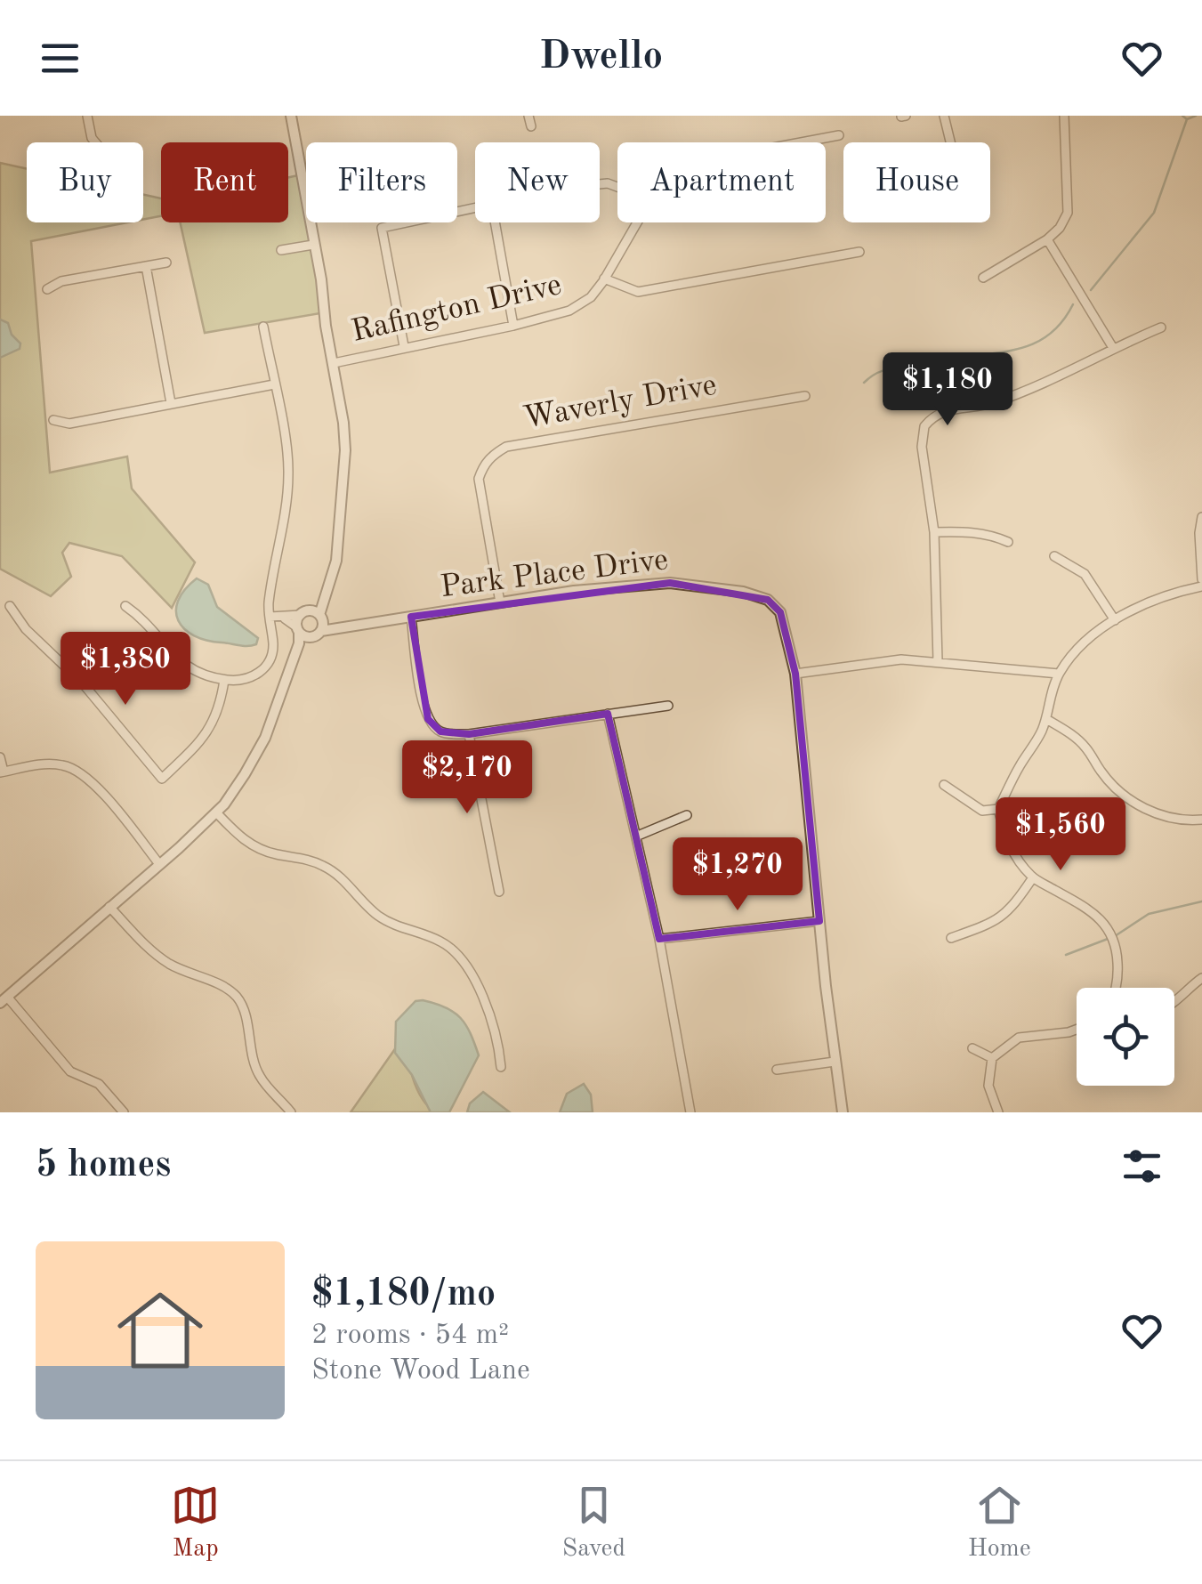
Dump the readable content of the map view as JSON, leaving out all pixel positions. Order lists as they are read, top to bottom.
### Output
{
  "streets": {
    "street": ["Rafington Drive", "Waverly Drive", "Park Place Drive"]
  },
  "crossings": [
    ["Waverly Drive", "Park Place Drive"]
  ],
  "page": {
    "header": "Dwello",
    "chip": [
      "Buy",
      "Rent",
      "Filters",
      "New",
      "Apartment",
      "House"
    ],
    "price": [
      "$1,180",
      "$1,380",
      "$2,170",
      "$1,560",
      "$1,270"
    ],
    "heading": "5 homes",
    "list": [
      {
        "name": "$1,180/mo",
        "note": "2 rooms · 54 m² · Stone Wood Lane"
      }
    ],
    "tabs": ["Map", "Saved", "Home"]
  }
}
